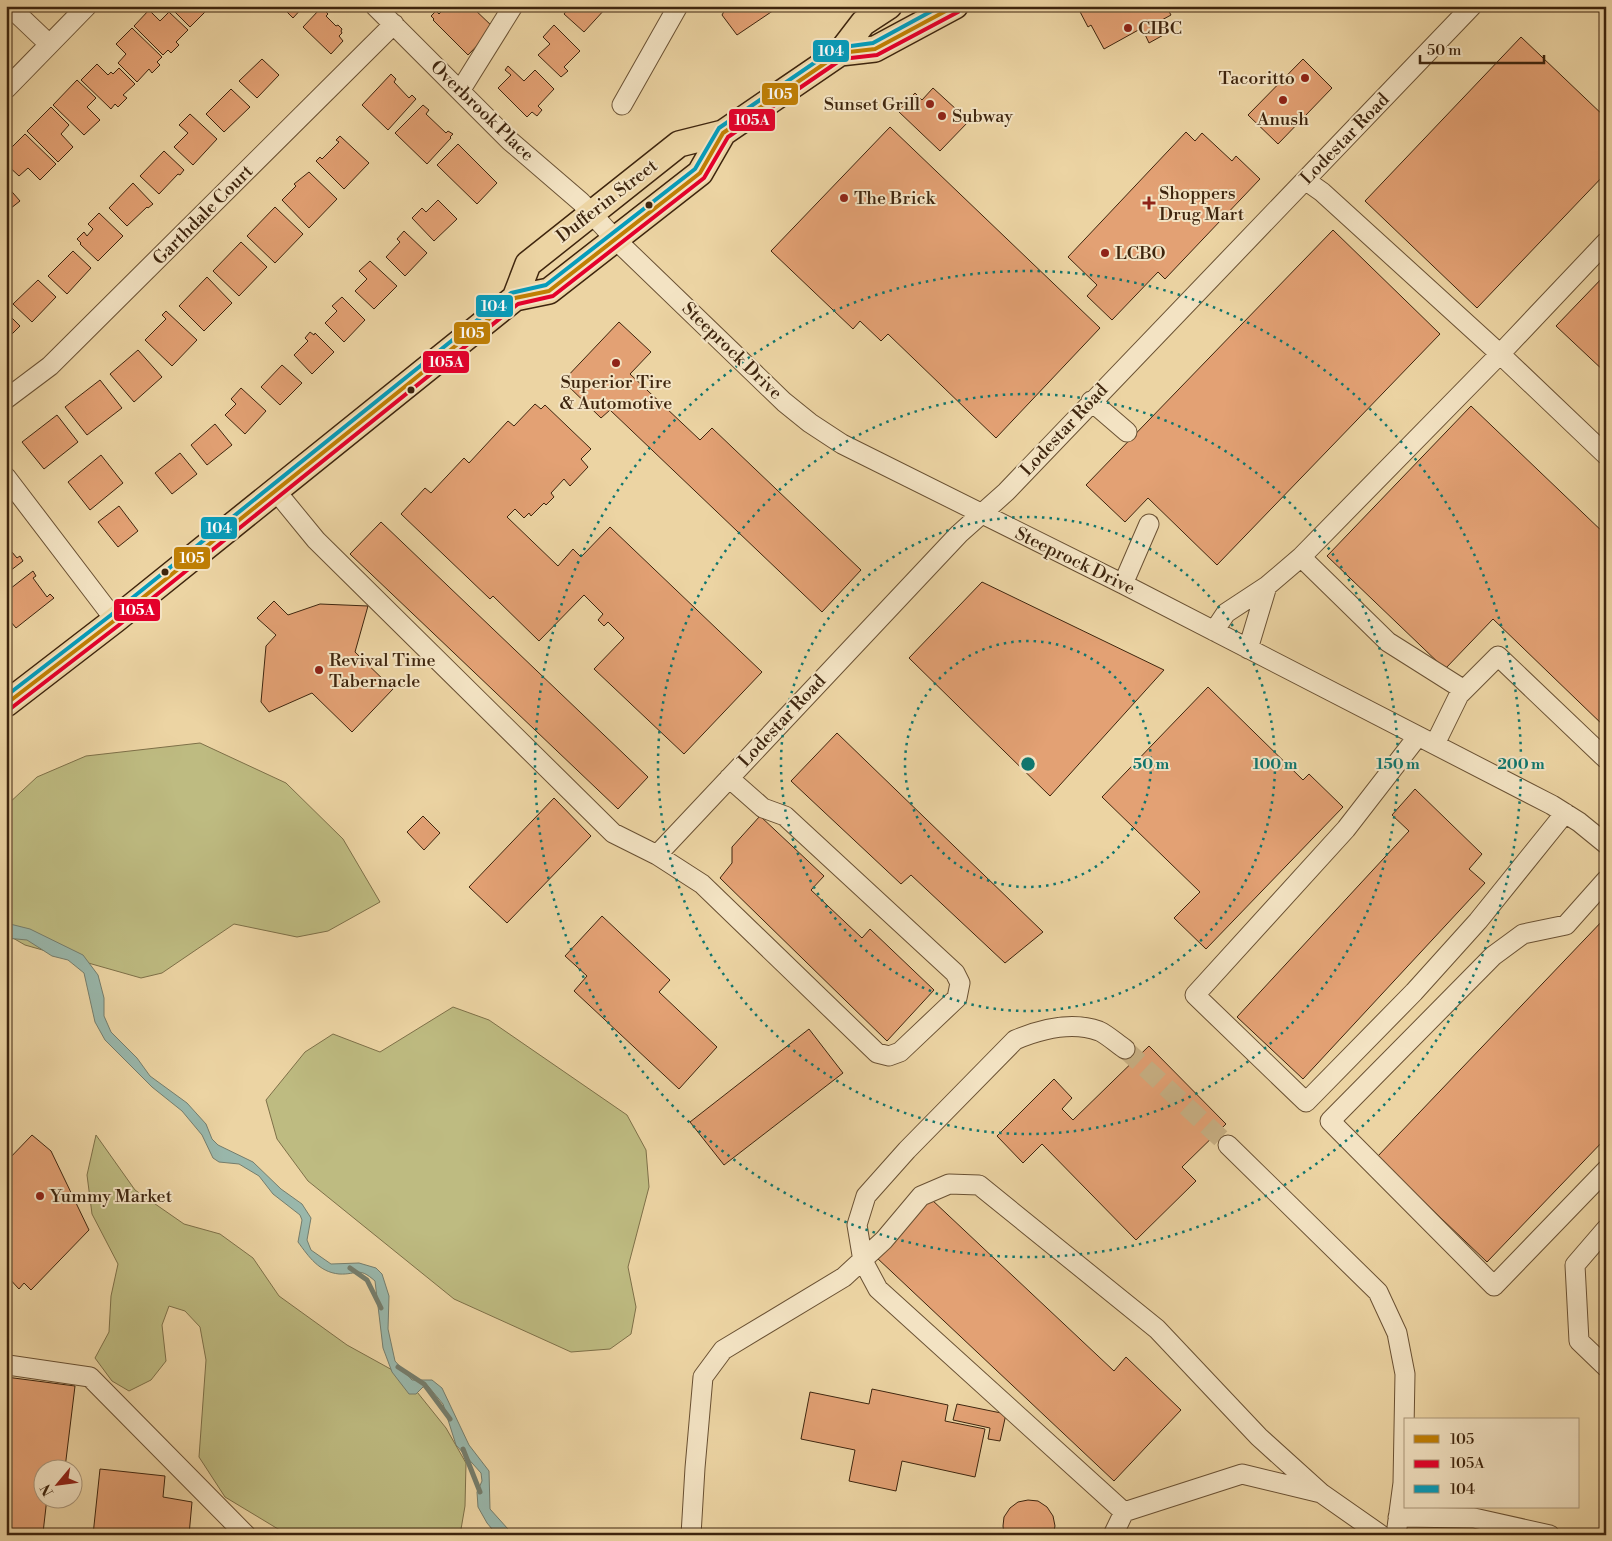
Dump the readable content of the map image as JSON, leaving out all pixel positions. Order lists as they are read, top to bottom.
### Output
{
  "streets": {
    "main road": ["Dufferin Street"],
    "street": [
      "Overbrook Place",
      "Lodestar Road",
      "Garthdale Court",
      "Steeprock Drive"
    ]
  },
  "crossings": [
    ["Overbrook Place", "Dufferin Street"],
    ["Overbrook Place", "Garthdale Court"],
    ["Overbrook Place", "Steeprock Drive"],
    ["Lodestar Road", "Steeprock Drive"],
    ["Dufferin Street", "Steeprock Drive"]
  ],
  "places": {
    "other": [
      "CIBC",
      "Tacoritto",
      "Anush",
      "Sunset Grill",
      "Subway",
      "The Brick",
      "LCBO",
      "Superior Tire & Automotive",
      "Revival Time Tabernacle",
      "Yummy Market"
    ],
    "health": ["Shoppers Drug Mart"]
  },
  "lines": ["transit line 105", "transit line 104", "transit line 105A"],
  "legend": ["105", "105A", "104"],
  "scale_bar": "50 m",
  "north": "bottom left",
  "rings": [
    "50 m",
    "100 m",
    "150 m",
    "200 m"
  ]
}
